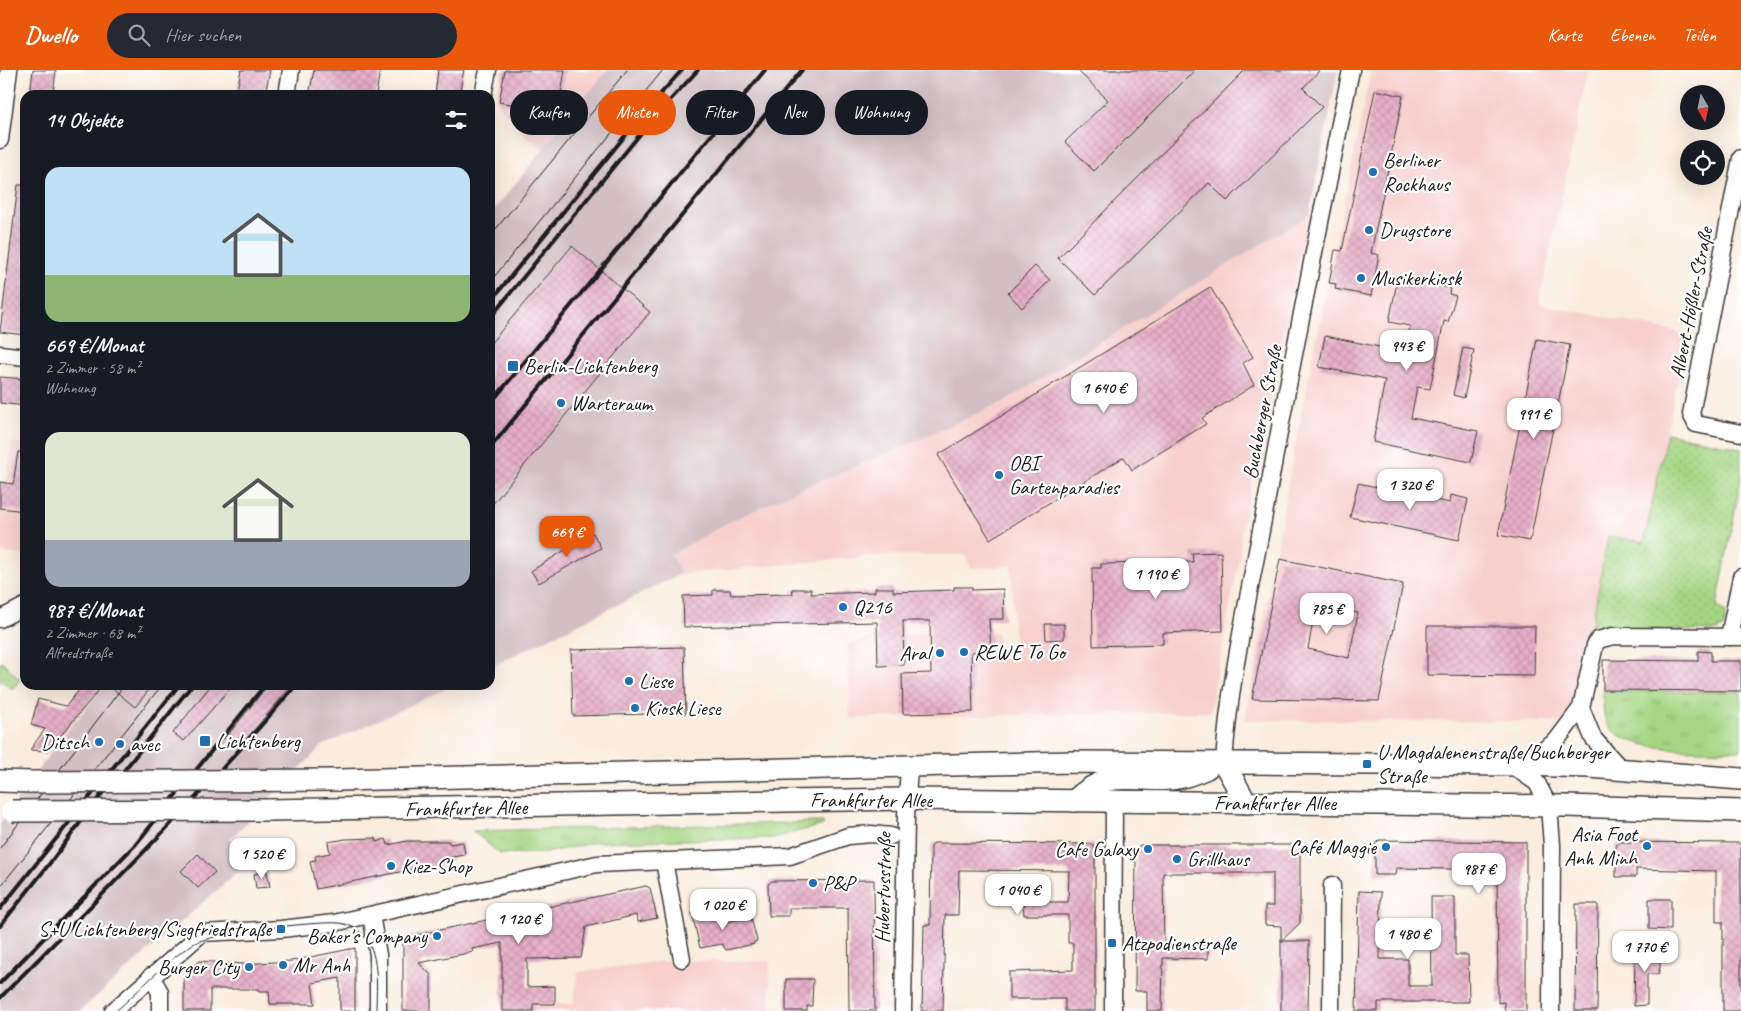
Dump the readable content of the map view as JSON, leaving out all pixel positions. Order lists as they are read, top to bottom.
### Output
{
  "streets": {
    "main road": ["Frankfurter Allee"],
    "street": ["Albert-Hößler-Straße", "Buchberger Straße", "Hubertusstraße"]
  },
  "crossings": [
    ["Buchberger Straße", "Frankfurter Allee"],
    ["Frankfurter Allee", "Hubertusstraße"]
  ],
  "places": {
    "other": [
      "Berliner Rockhaus",
      "Drugstore",
      "Musikerkiosk",
      "Warteraum",
      "OBI Gartenparadies",
      "Q216",
      "REWE To Go",
      "Aral",
      "Liese",
      "Kiosk Liese",
      "Ditsch",
      "avec",
      "Asia Foot Anh Minh",
      "Café Maggie",
      "Cafe Galaxy",
      "Grillhaus",
      "Kiez-Shop",
      "P&P",
      "Baker's Company",
      "Mr Anh",
      "Burger City"
    ],
    "transit": [
      "Berlin-Lichtenberg",
      "Lichtenberg",
      "U Magdalenenstraße/Buchberger Straße",
      "S+U Lichtenberg/Siegfriedstraße",
      "Atzpodienstraße"
    ]
  },
  "north": "bottom",
  "page": {
    "header": "Dwello",
    "search": "Hier suchen",
    "nav": ["Karte", "Ebenen", "Teilen"],
    "chip": [
      "Kaufen",
      "Mieten",
      "Filter",
      "Neu",
      "Wohnung"
    ],
    "heading": "14 Objekte",
    "list": [
      {
        "name": "669 €/Monat",
        "note": "2 Zimmer · 58 m² · Wohnung"
      },
      {
        "name": "987 €/Monat",
        "note": "2 Zimmer · 68 m² · Alfredstraße"
      }
    ],
    "price": [
      "943 €",
      "1 640 €",
      "991 €",
      "1 320 €",
      "669 €",
      "1 190 €",
      "785 €",
      "1 520 €",
      "987 €",
      "1 040 €",
      "1 020 €",
      "1 120 €",
      "1 480 €",
      "1 770 €"
    ]
  }
}
